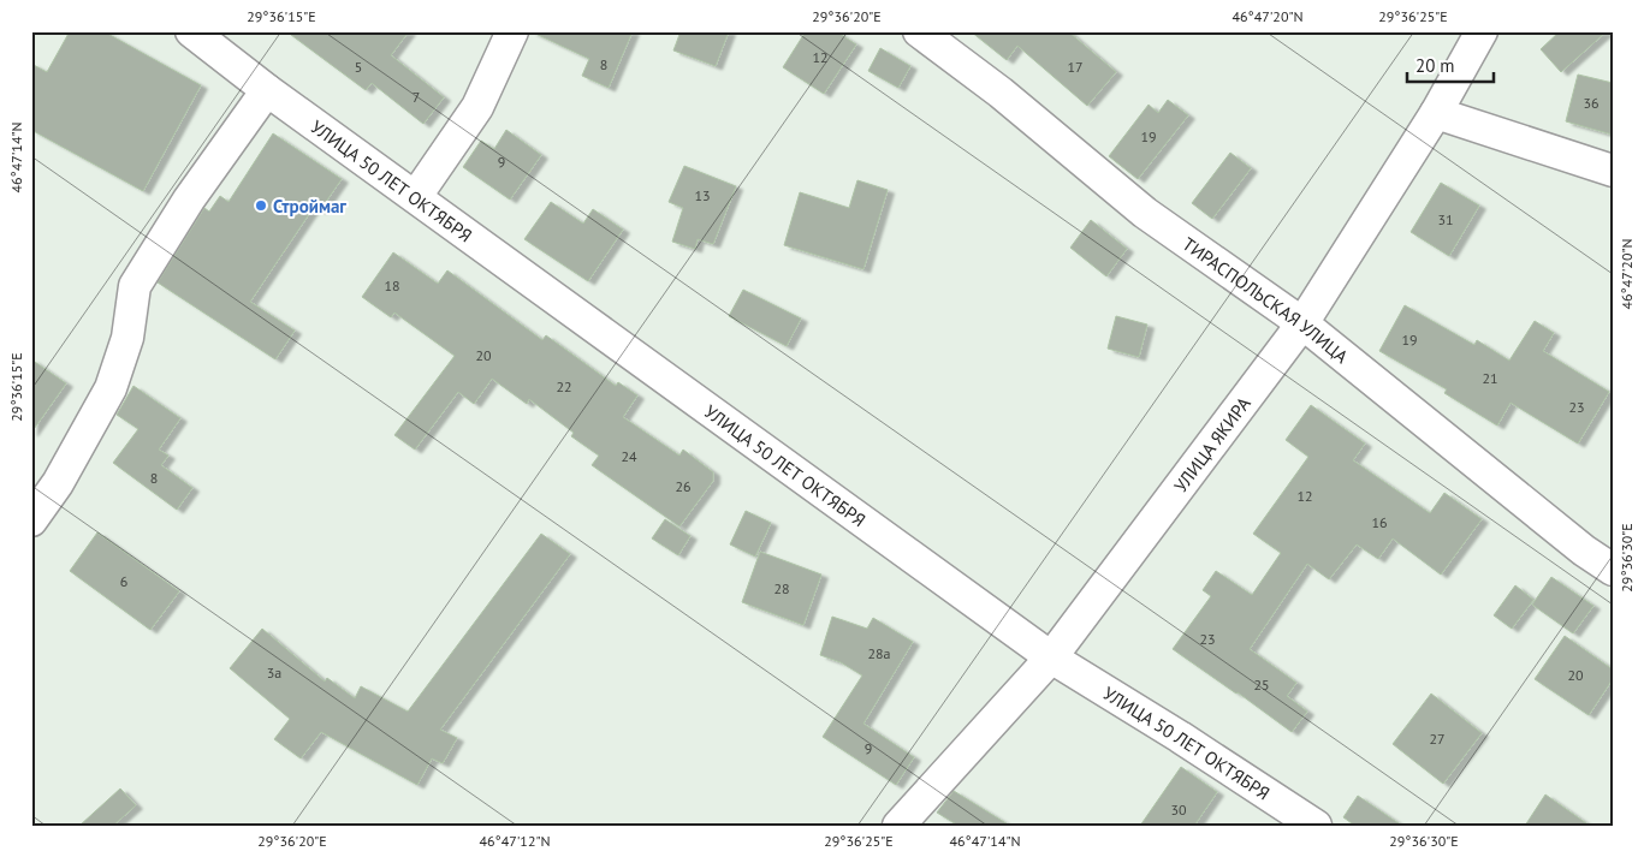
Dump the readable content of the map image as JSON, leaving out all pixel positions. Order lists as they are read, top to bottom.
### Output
{
  "streets": {
    "street": ["УЛИЦА 50 ЛЕТ ОКТЯБРЯ", "ТИРАСПОЛЬСКАЯ УЛИЦА", "УЛИЦА ЯКИРА"]
  },
  "crossings": [
    ["УЛИЦА 50 ЛЕТ ОКТЯБРЯ", "УЛИЦА ЯКИРА"],
    ["ТИРАСПОЛЬСКАЯ УЛИЦА", "УЛИЦА ЯКИРА"]
  ],
  "places": ["Строймаг"],
  "house_numbers": [
    "12",
    "8",
    "5",
    "17",
    "7",
    "36",
    "19",
    "9",
    "13",
    "31",
    "18",
    "19",
    "20",
    "21",
    "22",
    "23",
    "24",
    "8",
    "26",
    "12",
    "16",
    "6",
    "28",
    "23",
    "28а",
    "3а",
    "20",
    "25",
    "27",
    "9",
    "30"
  ],
  "scale_bar": "20 m",
  "coordinates": [
    "29°36'15\"E",
    "29°36'20\"E",
    "46°47'20\"N",
    "29°36'25\"E",
    "46°47'14\"N",
    "29°36'30\"E",
    "46°47'12\"N"
  ]
}
